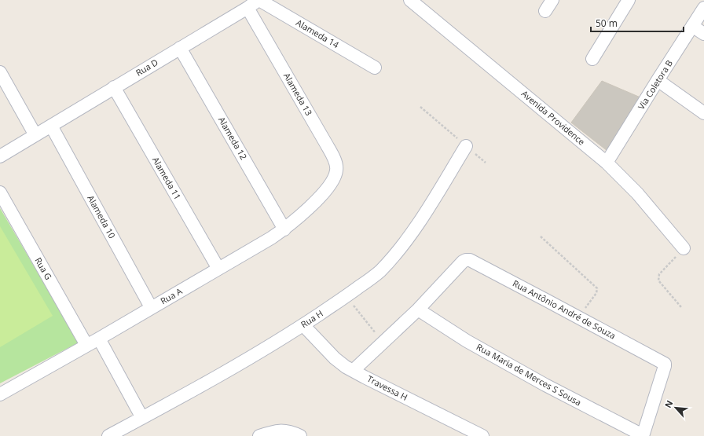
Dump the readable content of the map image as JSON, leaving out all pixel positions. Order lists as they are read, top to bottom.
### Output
{
  "streets": {
    "street": [
      "Alameda 14",
      "Rua D",
      "Via Coletora B",
      "Alameda 13",
      "Avenida Providence",
      "Alameda 12",
      "Alameda 11",
      "Alameda 10",
      "Rua G",
      "Rua A",
      "Rua Antônio André de Souza",
      "Rua H",
      "Rua Maria de Merces S Sousa",
      "Travessa H"
    ]
  },
  "crossings": [
    ["Alameda 14", "Rua D"],
    ["Rua D", "Alameda 13"],
    ["Rua D", "Alameda 12"],
    ["Rua D", "Alameda 11"],
    ["Rua D", "Alameda 10"],
    ["Via Coletora B", "Avenida Providence"],
    ["Alameda 13", "Rua A"],
    ["Alameda 12", "Rua A"],
    ["Alameda 11", "Rua A"],
    ["Alameda 10", "Rua A"],
    ["Rua G", "Rua A"],
    ["Rua Antônio André de Souza", "Rua Maria de Merces S Sousa"],
    ["Rua H", "Travessa H"]
  ],
  "scale_bar": "50 m",
  "north": "top left"
}
